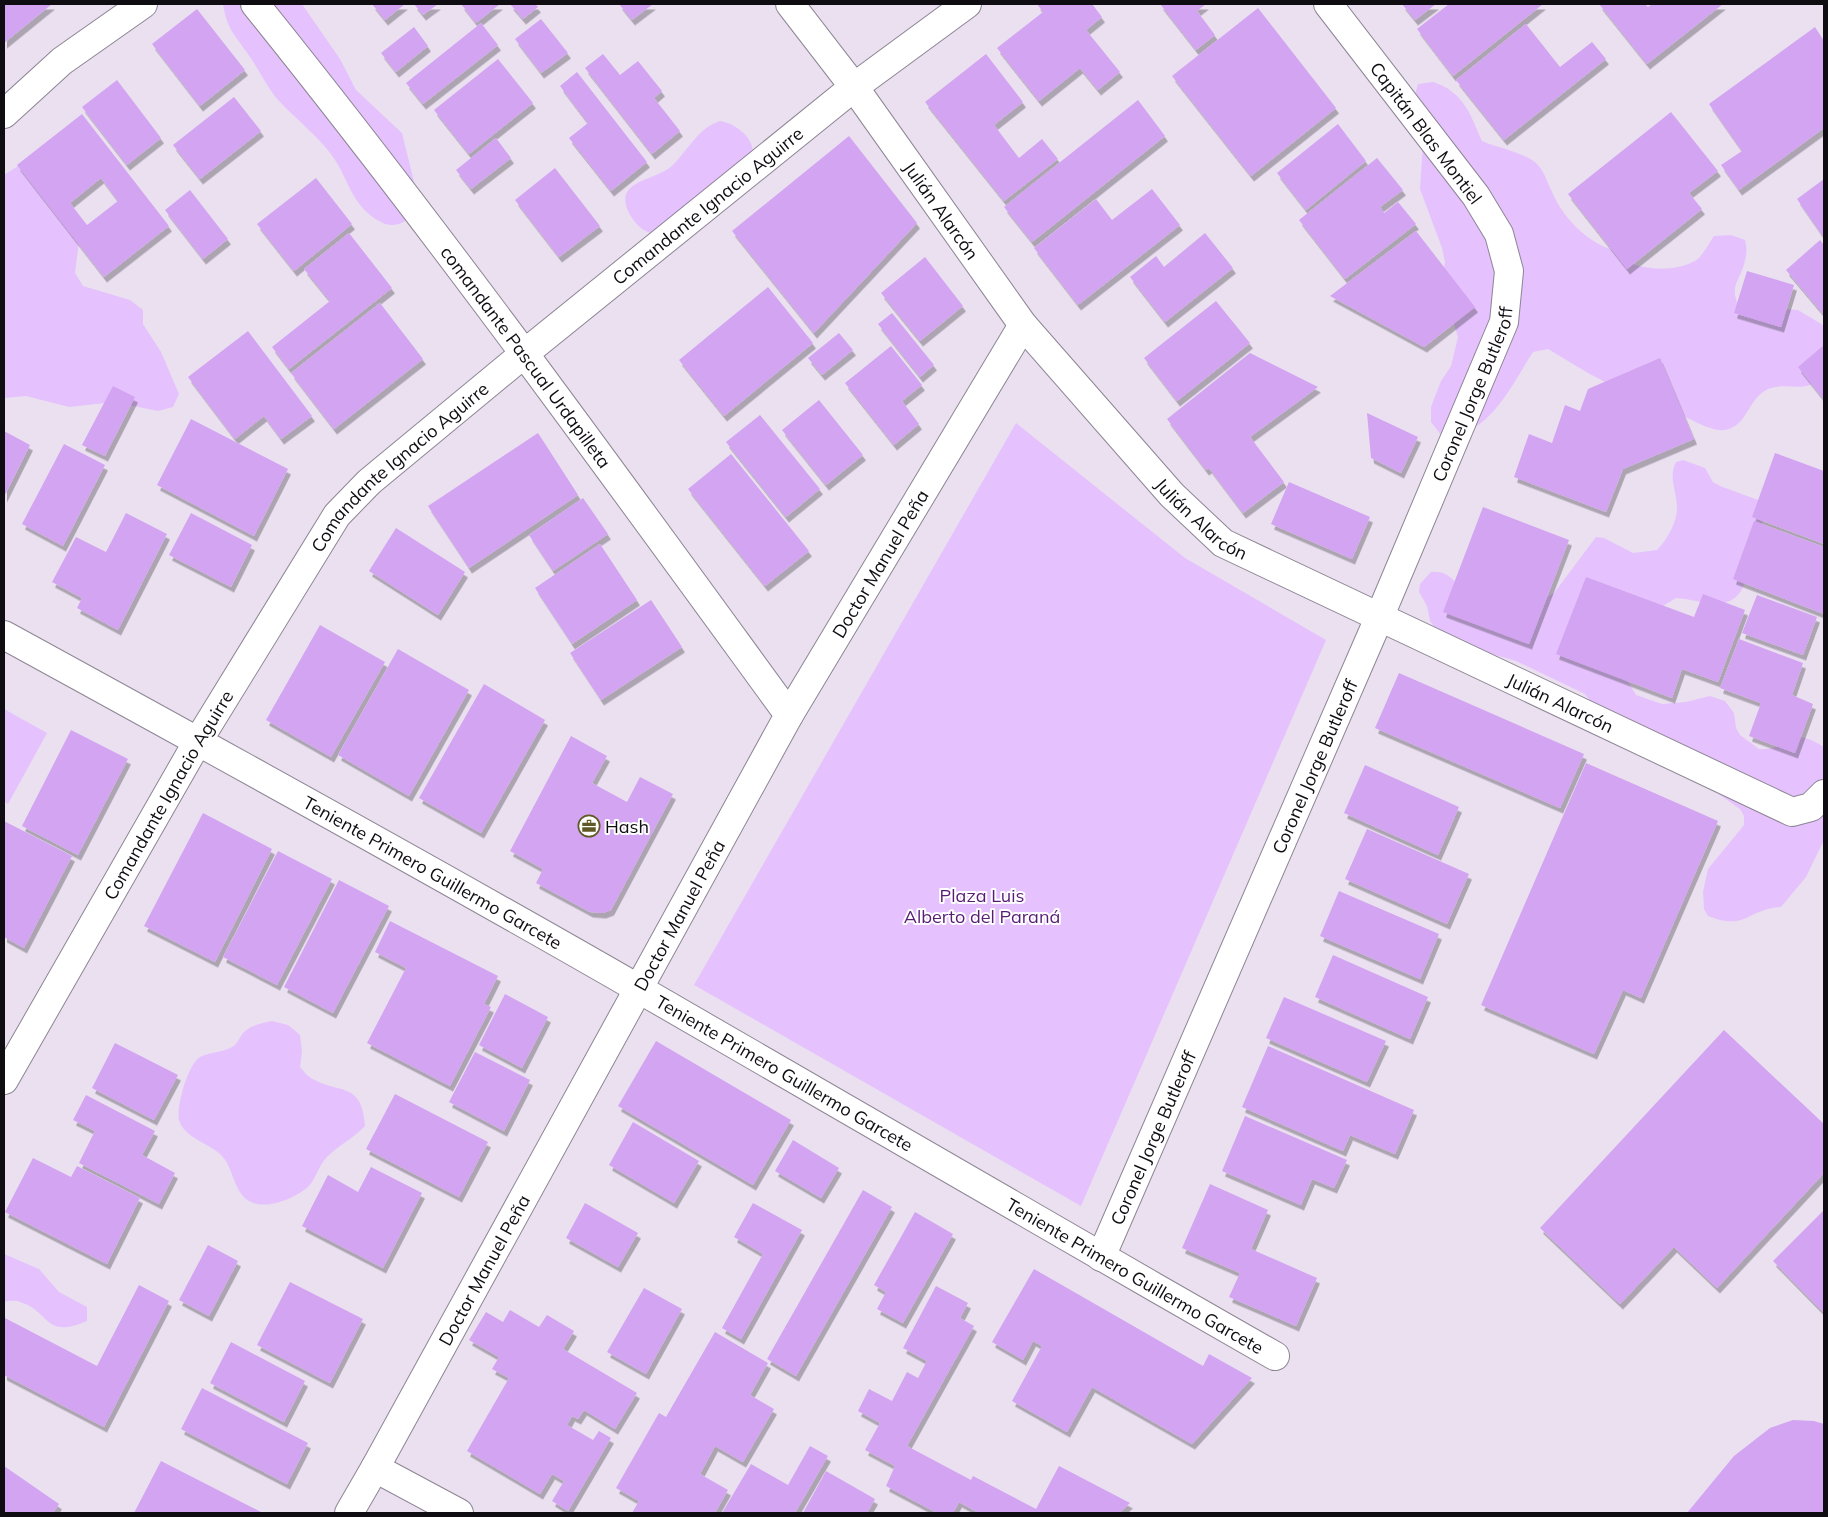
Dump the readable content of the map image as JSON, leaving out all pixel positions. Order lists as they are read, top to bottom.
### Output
{
  "streets": {
    "street": [
      "Capitán Blas Montiel",
      "Comandante Ignacio Aguirre",
      "Julián Alarcón",
      "comandante Pascual Urdapilleta",
      "Coronel Jorge Butleroff",
      "Doctor Manuel Peña",
      "Teniente Primero Guillermo Garcete"
    ]
  },
  "crossings": [
    ["Capitán Blas Montiel", "Coronel Jorge Butleroff"],
    ["Comandante Ignacio Aguirre", "Julián Alarcón"],
    ["Comandante Ignacio Aguirre", "comandante Pascual Urdapilleta"],
    ["Comandante Ignacio Aguirre", "Teniente Primero Guillermo Garcete"],
    ["Julián Alarcón", "Coronel Jorge Butleroff"],
    ["Julián Alarcón", "Doctor Manuel Peña"],
    ["comandante Pascual Urdapilleta", "Doctor Manuel Peña"],
    ["Coronel Jorge Butleroff", "Teniente Primero Guillermo Garcete"],
    ["Doctor Manuel Peña", "Teniente Primero Guillermo Garcete"]
  ],
  "parks": ["Plaza Luis Alberto del Paraná"],
  "places": {
    "office": ["Hash"]
  }
}
